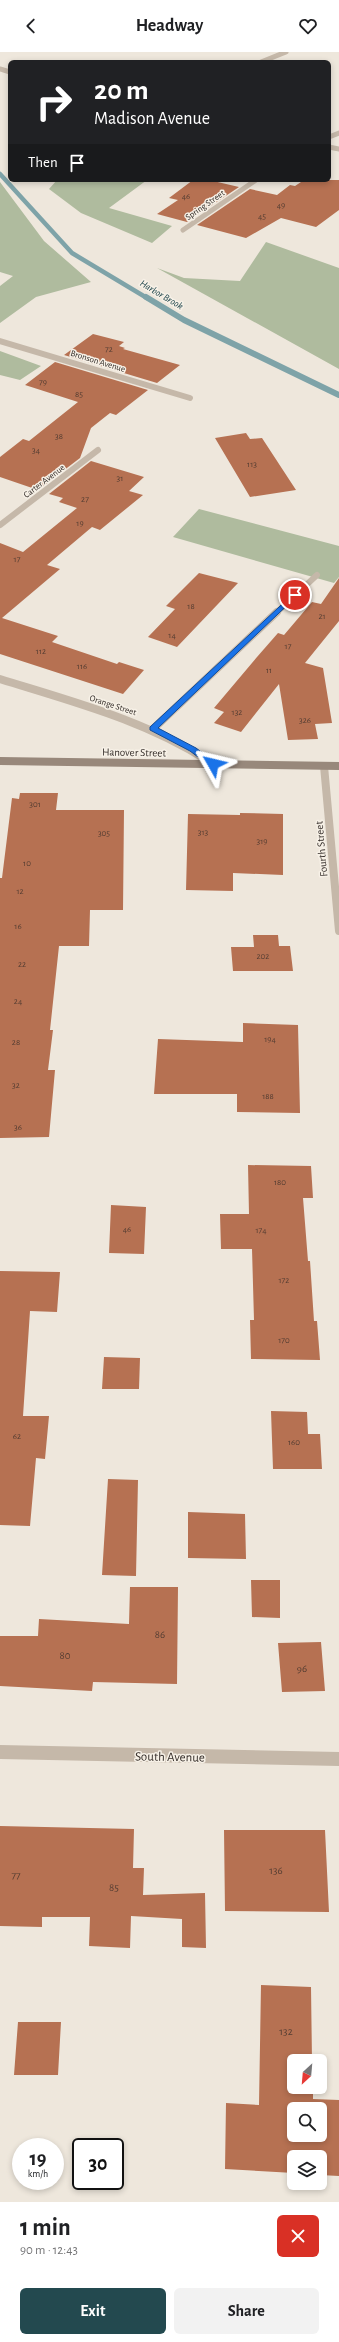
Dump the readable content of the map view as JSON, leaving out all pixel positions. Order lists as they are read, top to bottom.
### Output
{
  "streets": {
    "main road": ["Hanover Street"],
    "street": [
      "Spring Street",
      "Bronson Avenue",
      "Carter Avenue",
      "Orange Street",
      "Fourth Street",
      "South Avenue"
    ]
  },
  "crossings": [
    ["Orange Street", "Hanover Street"],
    ["Hanover Street", "Fourth Street"]
  ],
  "water": ["Harbor Brook"],
  "house_numbers": [
    "46",
    "49",
    "45",
    "72",
    "79",
    "85",
    "38",
    "34",
    "113",
    "31",
    "27",
    "19",
    "17",
    "18",
    "21",
    "14",
    "17",
    "112",
    "116",
    "11",
    "132",
    "326",
    "301",
    "313",
    "305",
    "319",
    "10",
    "12",
    "16",
    "202",
    "22",
    "24",
    "194",
    "28",
    "32",
    "188",
    "36",
    "180",
    "46",
    "174",
    "172",
    "170",
    "62",
    "160",
    "86",
    "80",
    "96",
    "136",
    "77",
    "85",
    "132"
  ],
  "north": "bottom left",
  "page": {
    "header": "Headway",
    "turn": ["20 m", "Madison Avenue"],
    "then": "Then",
    "speed": "19 km/h",
    "limit": "30",
    "heading": ["1 min", "90 m · 12:43"],
    "buttons": ["Exit", "Share"]
  }
}
